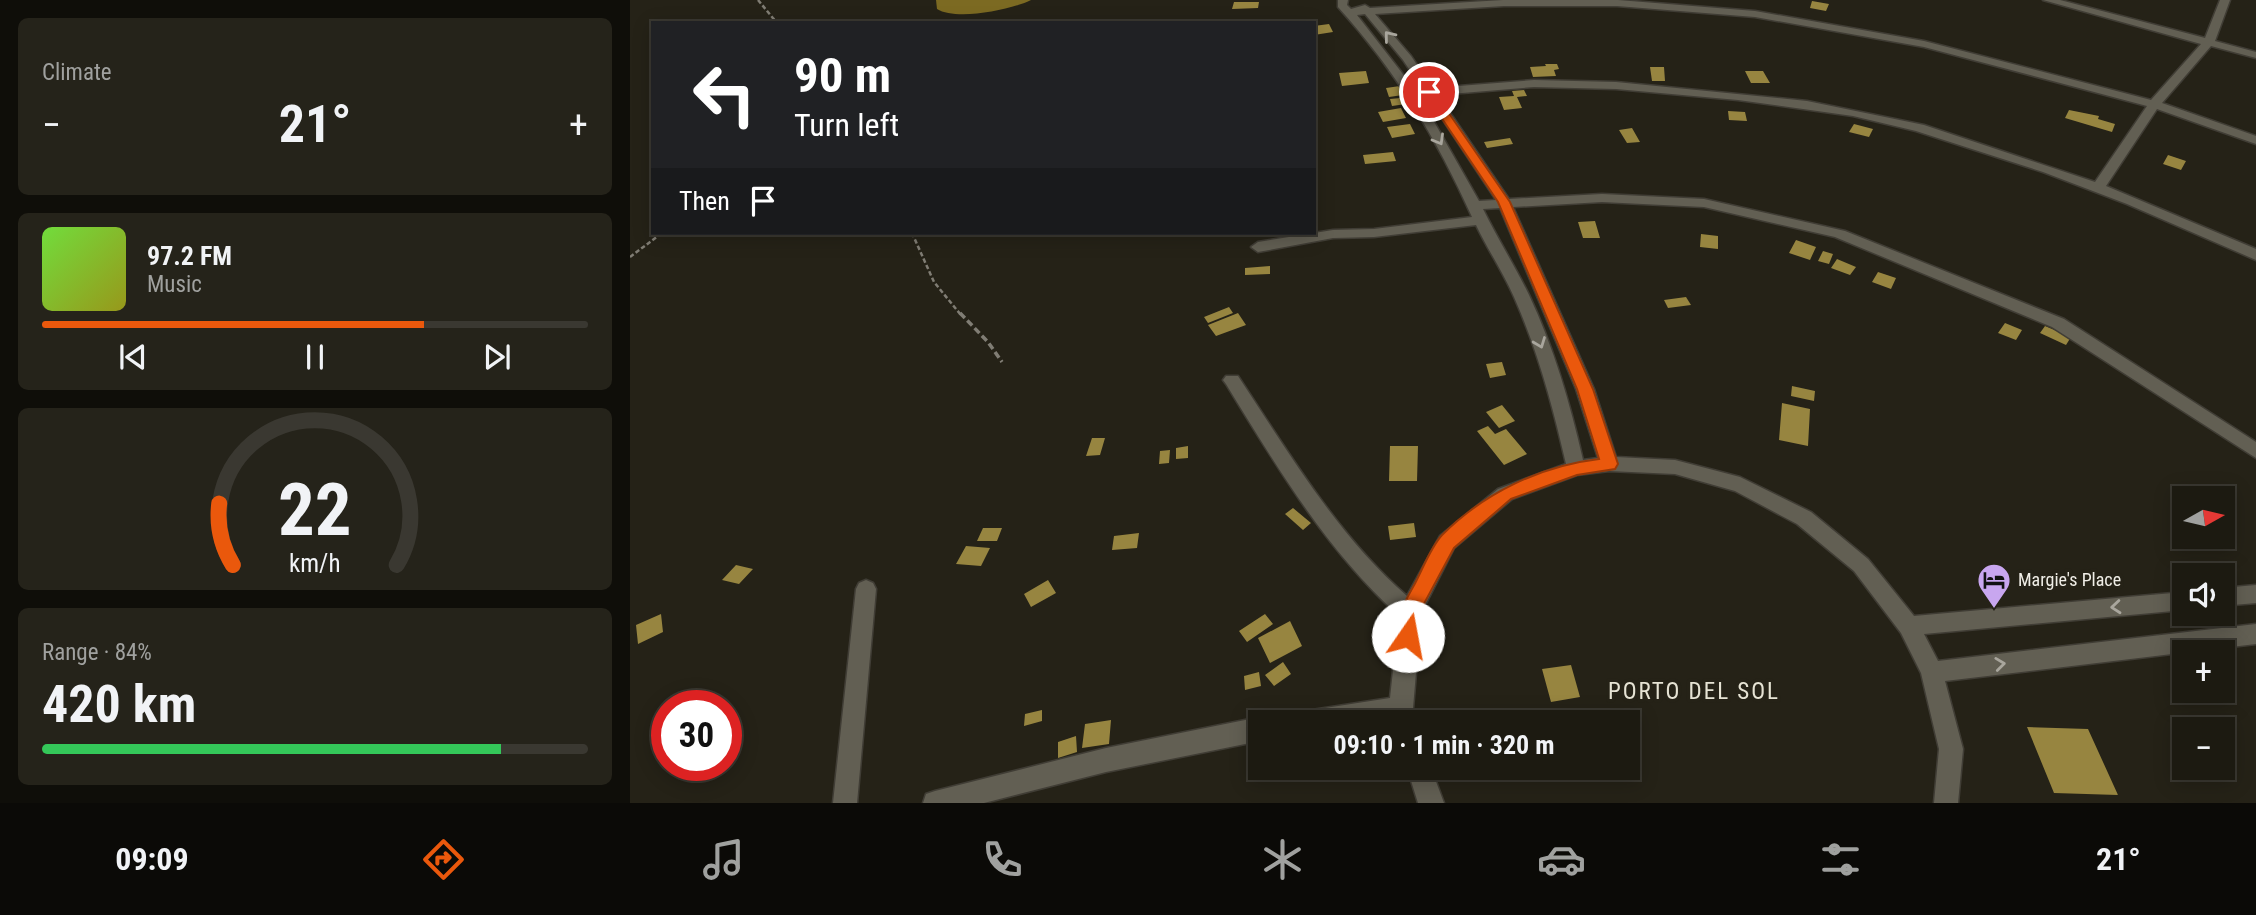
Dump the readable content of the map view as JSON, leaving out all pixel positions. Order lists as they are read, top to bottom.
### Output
{
  "districts": ["PORTO DEL SOL"],
  "places": {
    "hotel": ["Margie's Place"]
  },
  "north": "right",
  "page": {
    "tile": [
      "Climate",
      ["Range · 84%", "420 km"]
    ],
    "turn": ["90 m", "Turn left"],
    "heat": ["−", "21°", "+"],
    "then": "Then",
    "song": ["97.2 FM", "Music"],
    "map_buttons": ["+", "−"],
    "limit": "30",
    "trip": "09:10 · 1 min · 320 m",
    "tabs": ["09:09", "21°"],
    "gauge": ["22", "km/h"]
  }
}
